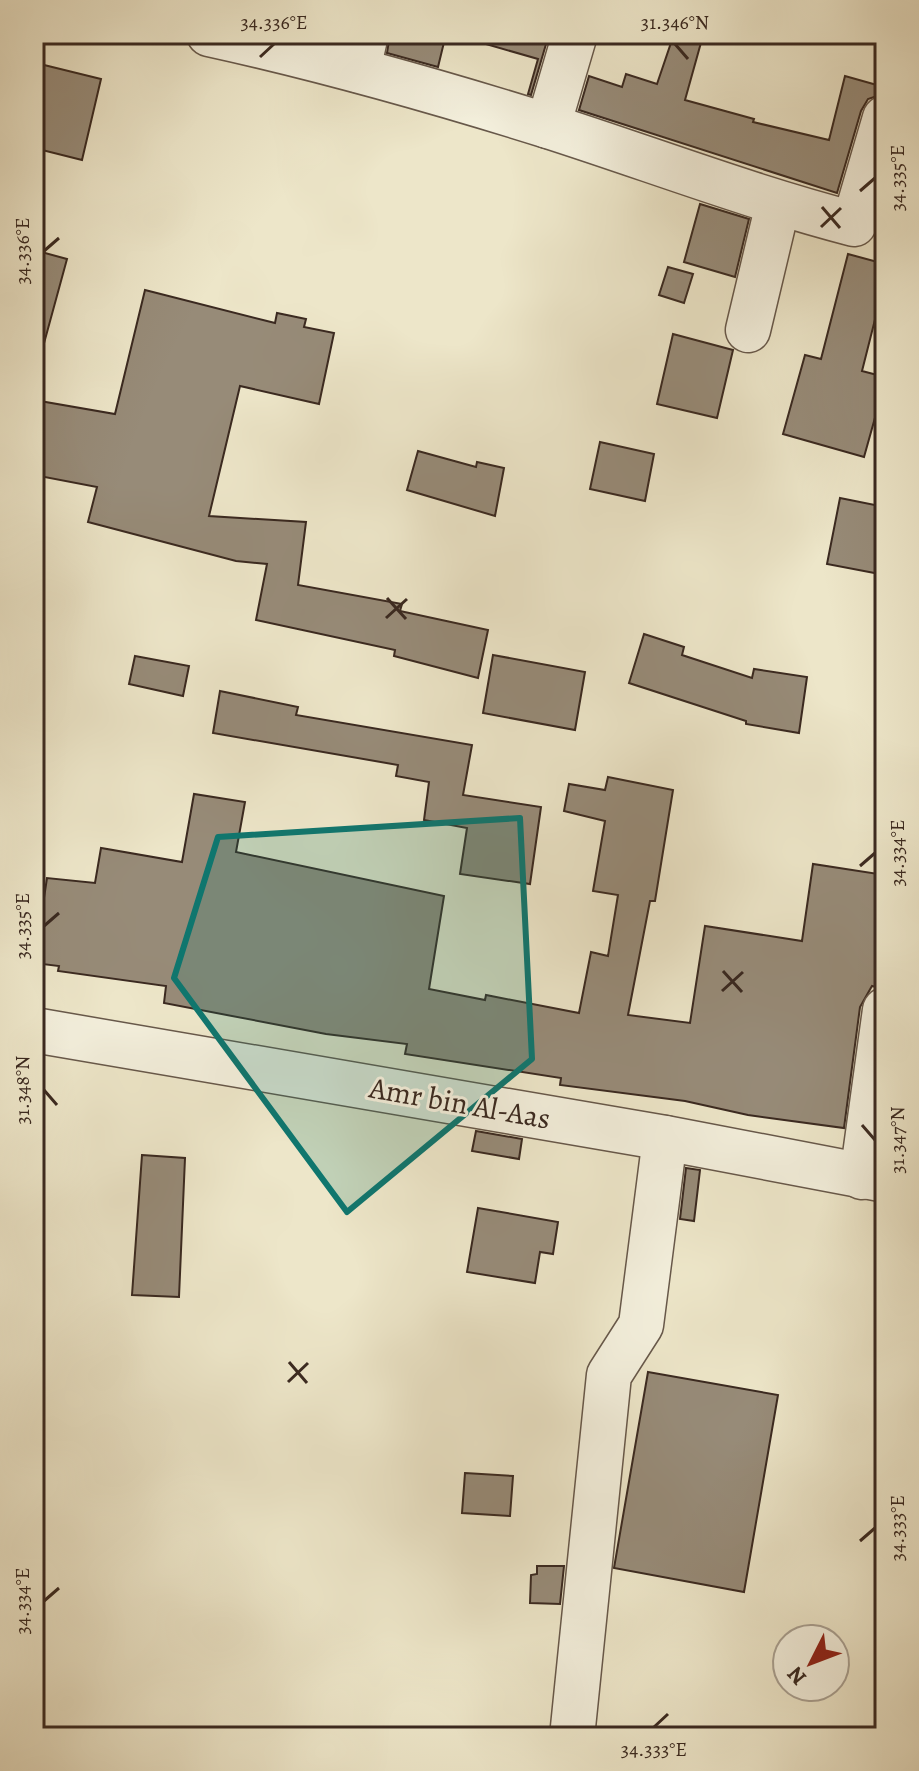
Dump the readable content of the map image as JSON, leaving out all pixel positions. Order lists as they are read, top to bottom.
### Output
{
  "streets": {
    "street": ["Amr bin Al-Aas"]
  },
  "north": "bottom left",
  "coordinates": [
    "34.336°E",
    "31.346°N",
    "34.335°E",
    "34.334°E",
    "31.348°N",
    "31.347°N",
    "34.333°E"
  ]
}
